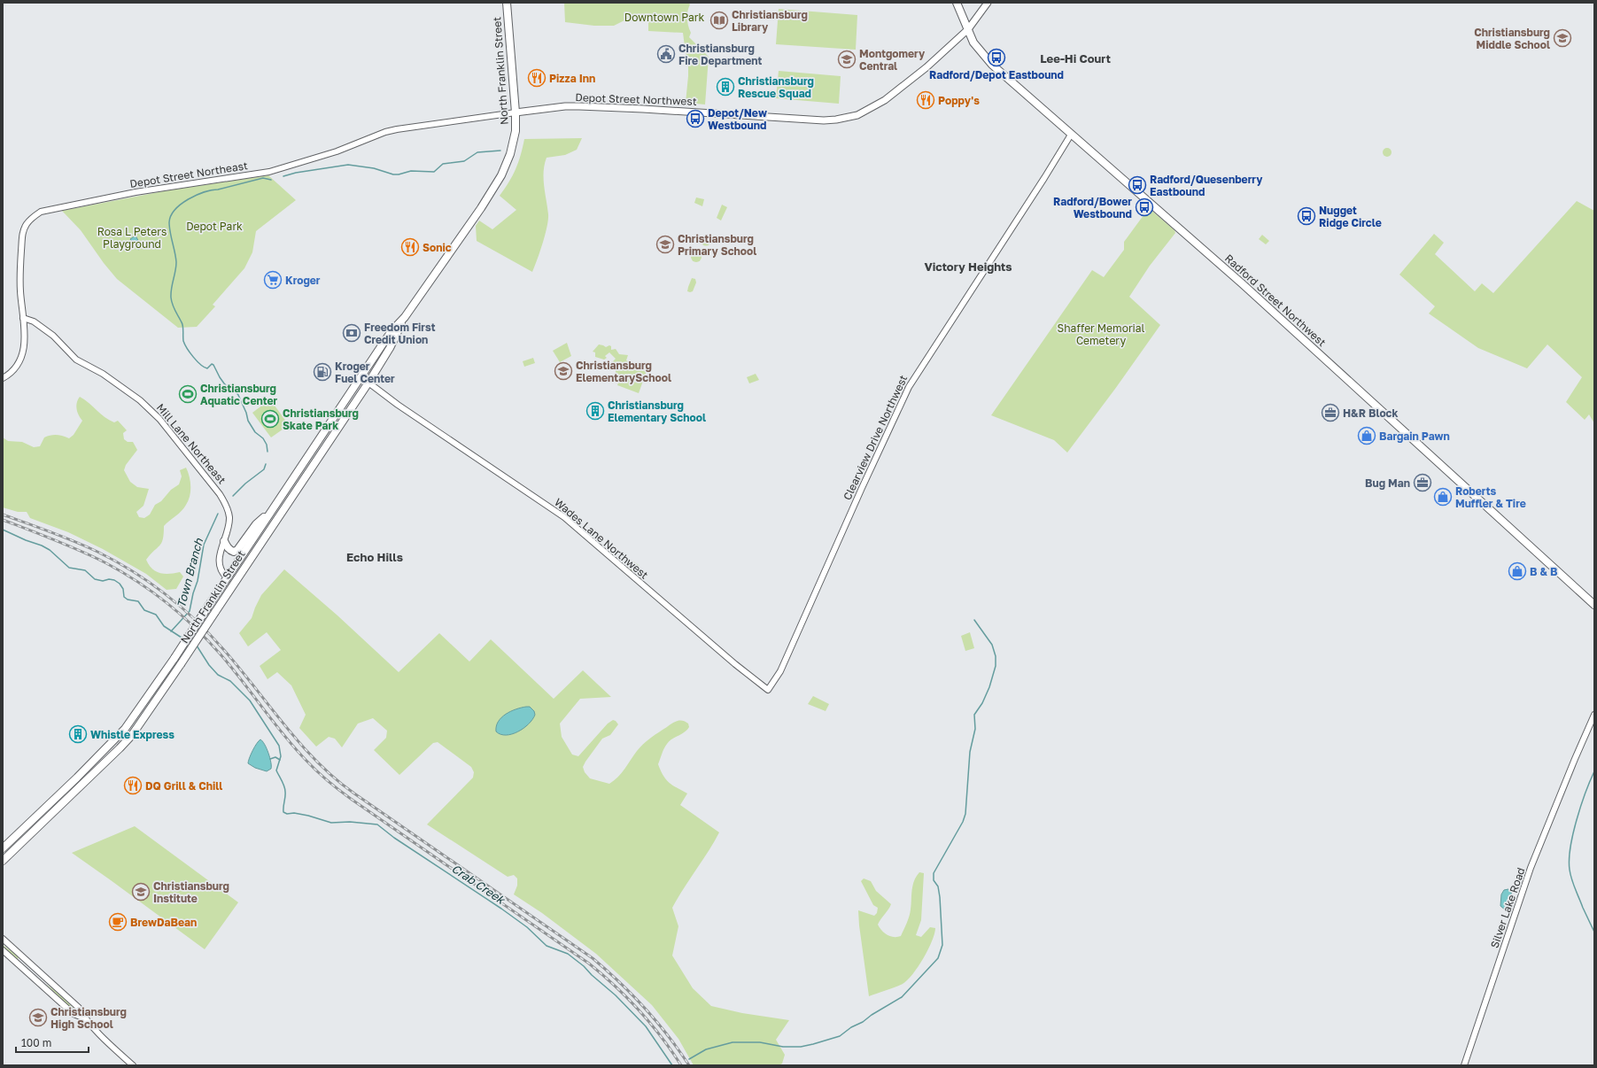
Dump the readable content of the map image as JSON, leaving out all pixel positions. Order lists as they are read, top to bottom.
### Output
{
  "streets": {
    "main road": ["North Franklin Street", "Depot Street Northwest", "Radford Street Northwest"],
    "street": [
      "Depot Street Northeast",
      "Clearview Drive Northwest",
      "Mill Lane Northeast",
      "Wades Lane Northwest",
      "Silver Lake Road"
    ]
  },
  "crossings": [
    ["North Franklin Street", "Depot Street Northwest"],
    ["North Franklin Street", "Depot Street Northeast"],
    ["North Franklin Street", "Mill Lane Northeast"],
    ["North Franklin Street", "Wades Lane Northwest"],
    ["Depot Street Northwest", "Depot Street Northeast"],
    ["Depot Street Northwest", "Radford Street Northwest"],
    ["Depot Street Northeast", "Mill Lane Northeast"],
    ["Radford Street Northwest", "Clearview Drive Northwest"],
    ["Clearview Drive Northwest", "Wades Lane Northwest"]
  ],
  "districts": ["Lee-Hi Court", "Victory Heights", "Echo Hills"],
  "water": ["Town Branch", "Crab Creek"],
  "parks": [
    "Downtown Park",
    "Depot Park",
    "Rosa L Peters Playground",
    "Shaffer Memorial Cemetery"
  ],
  "places": {
    "library": ["Christiansburg Library"],
    "school or university": [
      "Christiansburg Middle School",
      "Montgomery Central",
      "Christiansburg Primary School",
      "Christiansburg ElementarySchool",
      "Christiansburg Institute",
      "Christiansburg High School"
    ],
    "public building": ["Christiansburg Fire Department"],
    "bus stop": [
      "Radford/Depot Eastbound",
      "Depot/New Westbound",
      "Radford/Quesenberry Eastbound",
      "Radford/Bower Westbound",
      "Nugget Ridge Circle"
    ],
    "restaurant": [
      "Pizza Inn",
      "Poppy's",
      "Sonic",
      "DQ Grill & Chill"
    ],
    "building": ["Christiansburg Rescue Squad", "Christiansburg Elementary School", "Whistle Express"],
    "supermarket": ["Kroger"],
    "bank": ["Freedom First Credit Union"],
    "fuel station": ["Kroger Fuel Center"],
    "sports": ["Christiansburg Aquatic Center", "Christiansburg Skate Park"],
    "office": ["H&R Block", "Bug Man"],
    "shop": ["Bargain Pawn", "Roberts Muffler & Tire", "B & B"],
    "cafe": ["BrewDaBean"]
  },
  "scale_bar": "100 m"
}
